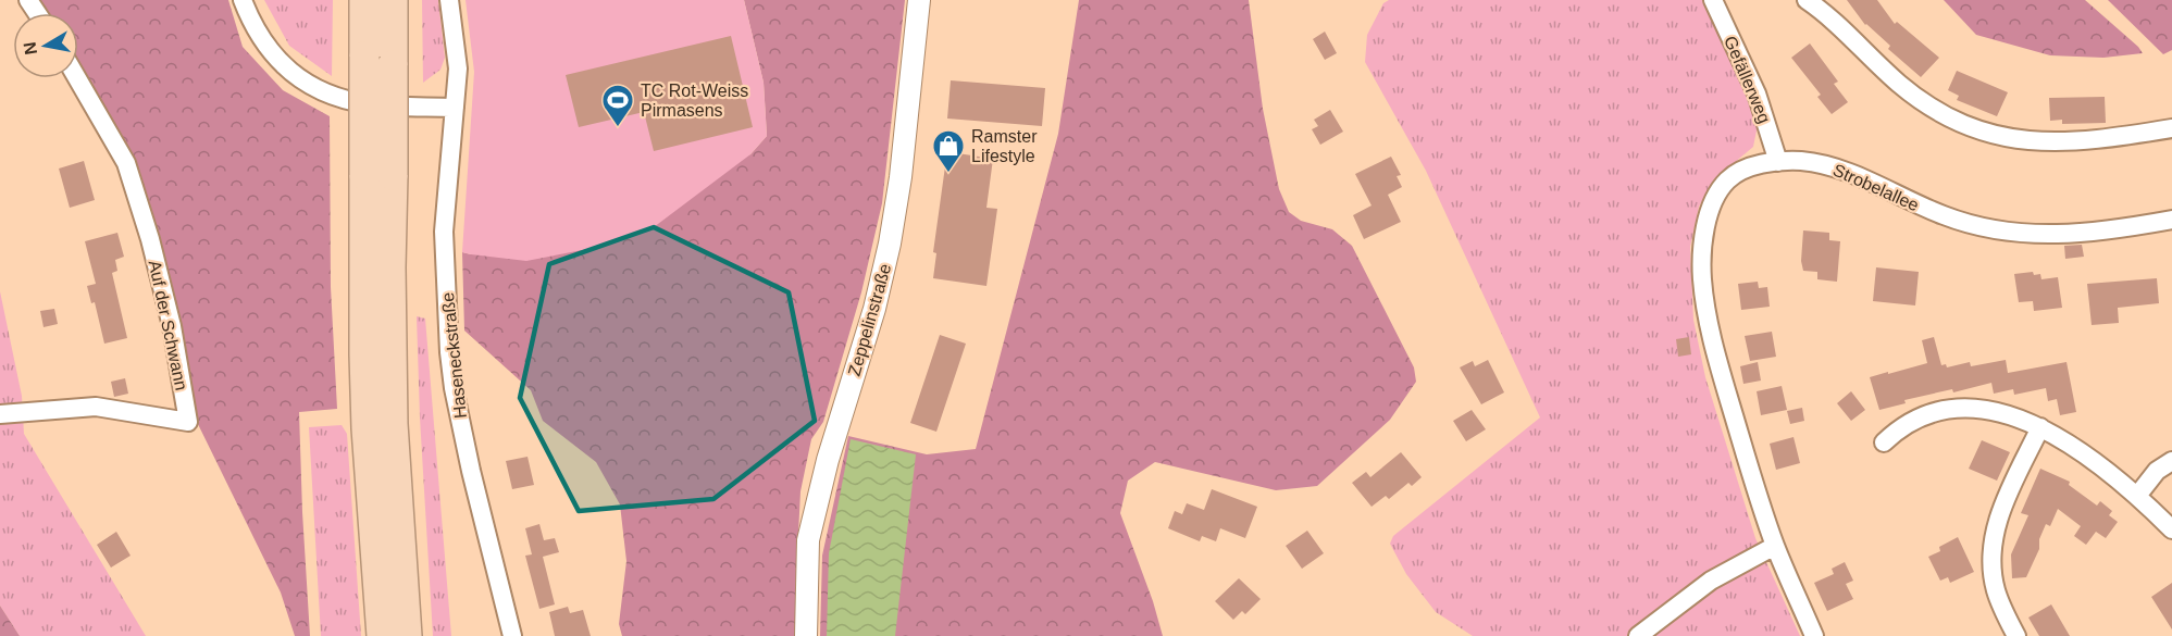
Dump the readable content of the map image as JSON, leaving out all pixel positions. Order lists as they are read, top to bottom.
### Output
{
  "streets": {
    "street": [
      "Gefällerweg",
      "Strobelallee",
      "Zeppelinstraße",
      "Auf der Schwann",
      "Haseneckstraße"
    ]
  },
  "crossings": [
    ["Gefällerweg", "Strobelallee"]
  ],
  "places": {
    "sports": ["TC Rot-Weiss Pirmasens"],
    "shop": ["Ramster Lifestyle"]
  },
  "north": "left"
}
